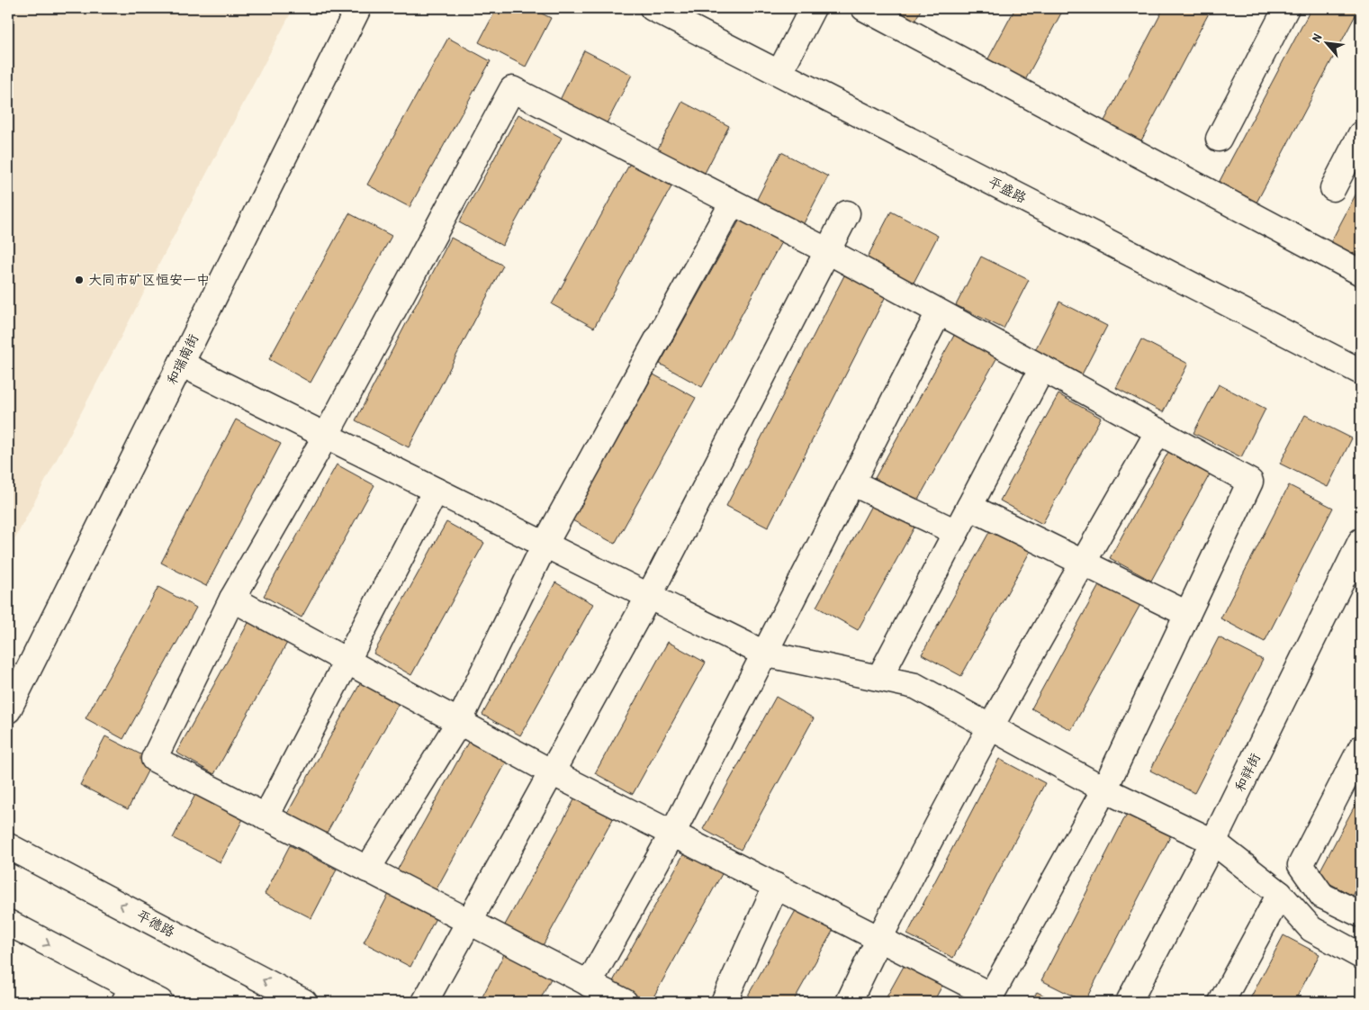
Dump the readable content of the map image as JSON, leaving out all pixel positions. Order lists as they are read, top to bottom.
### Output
{
  "streets": {
    "street": [
      "平盛路",
      "和瑞南街",
      "和祥街",
      "平德路"
    ]
  },
  "places": ["大同市矿区恒安一中"],
  "north": "top left"
}
